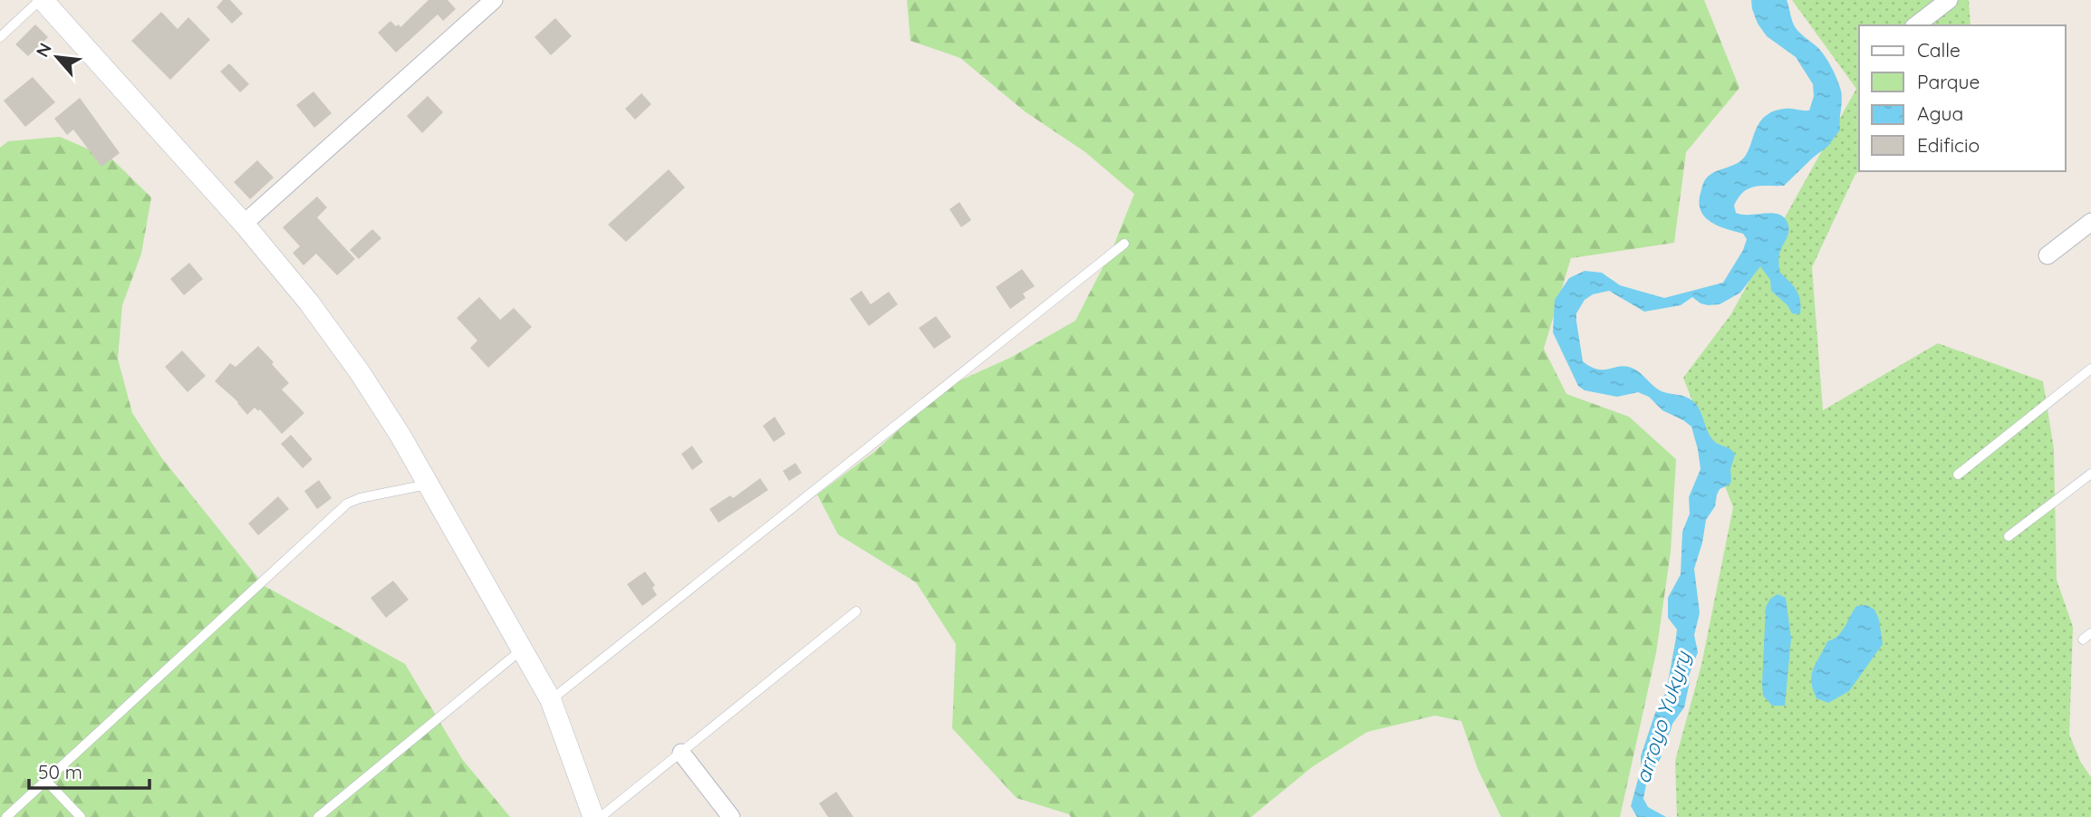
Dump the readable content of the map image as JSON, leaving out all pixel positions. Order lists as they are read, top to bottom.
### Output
{
  "water": ["arroyo Yukyry"],
  "legend": [
    "Calle",
    "Parque",
    "Agua",
    "Edificio"
  ],
  "scale_bar": "50 m",
  "north": "top left"
}
